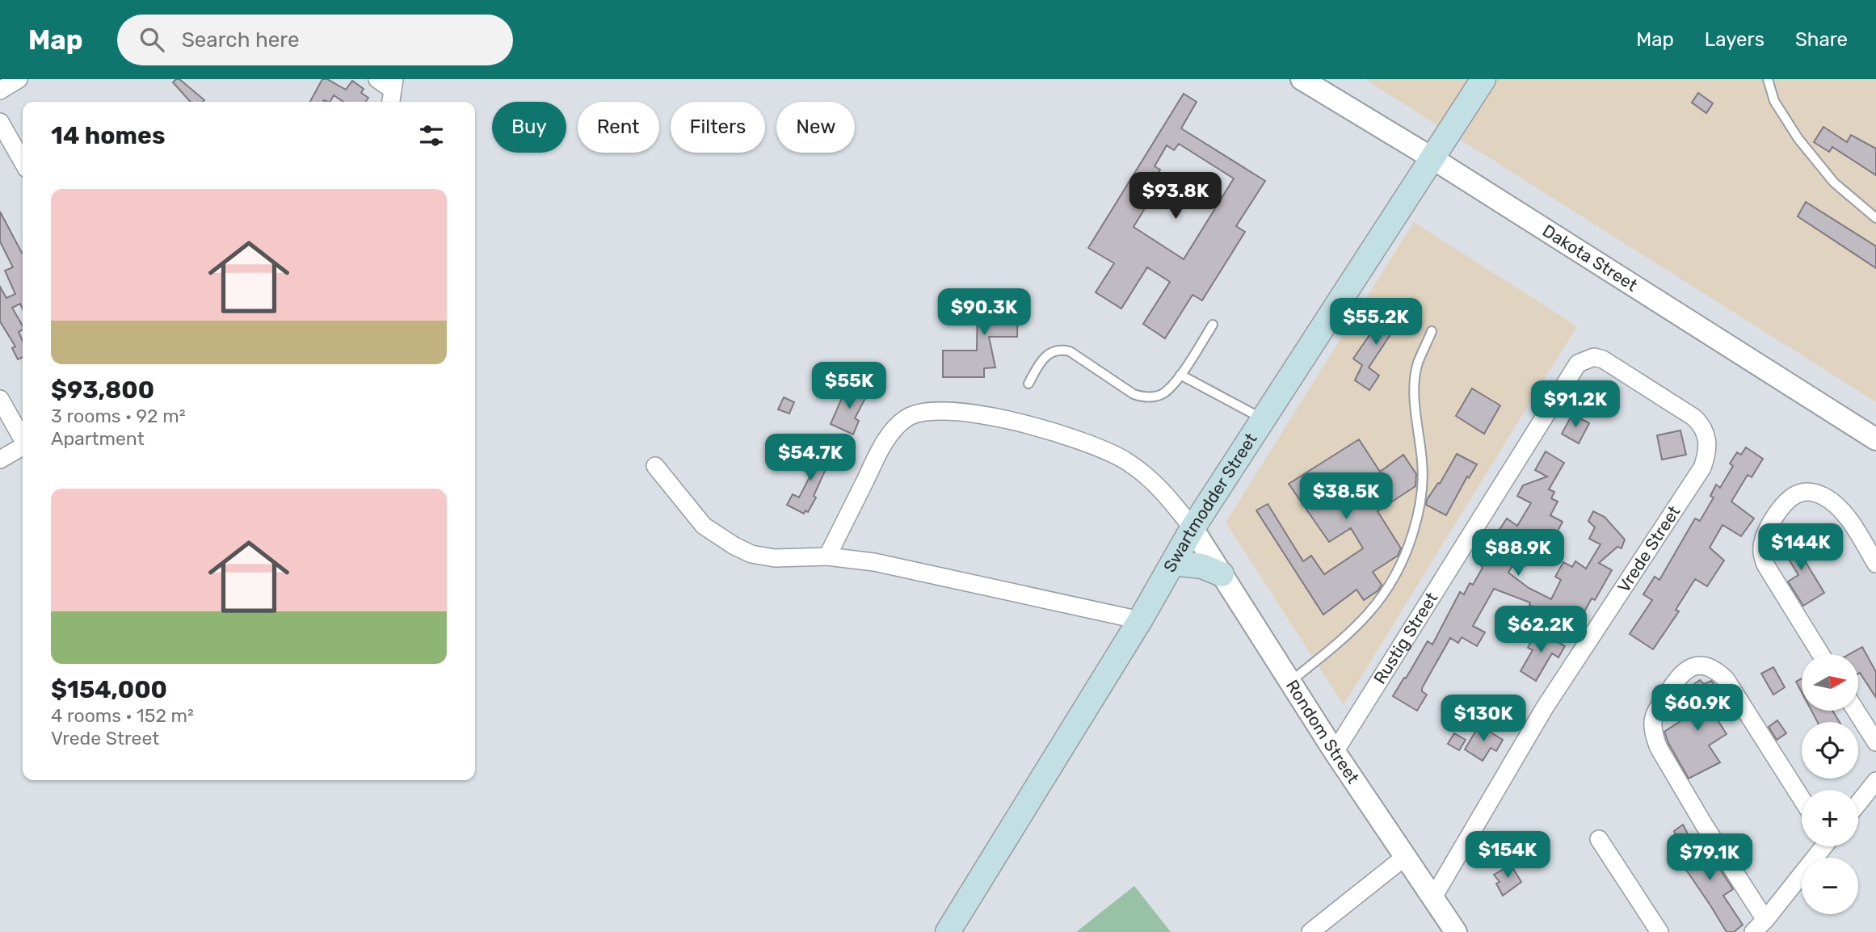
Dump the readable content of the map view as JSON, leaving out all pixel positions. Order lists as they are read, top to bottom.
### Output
{
  "streets": {
    "main road": ["Swartmodder Street"],
    "street": [
      "Dakota Street",
      "Vrede Street",
      "Rustig Street",
      "Rondom Street"
    ]
  },
  "crossings": [
    ["Dakota Street", "Swartmodder Street"],
    ["Swartmodder Street", "Rondom Street"],
    ["Vrede Street", "Rustig Street"],
    ["Vrede Street", "Rondom Street"],
    ["Rustig Street", "Rondom Street"]
  ],
  "north": "right",
  "page": {
    "header": "Map",
    "search": "Search here",
    "nav": ["Map", "Layers", "Share"],
    "chip": [
      "Buy",
      "Rent",
      "Filters",
      "New"
    ],
    "heading": "14 homes",
    "list": [
      {
        "name": "$93,800",
        "note": "3 rooms · 92 m² · Apartment"
      },
      {
        "name": "$154,000",
        "note": "4 rooms · 152 m² · Vrede Street"
      }
    ],
    "price": [
      "$93.8K",
      "$90.3K",
      "$55.2K",
      "$55K",
      "$91.2K",
      "$54.7K",
      "$38.5K",
      "$144K",
      "$88.9K",
      "$62.2K",
      "$60.9K",
      "$130K",
      "$154K",
      "$79.1K"
    ],
    "map_buttons": ["+", "−"]
  }
}
